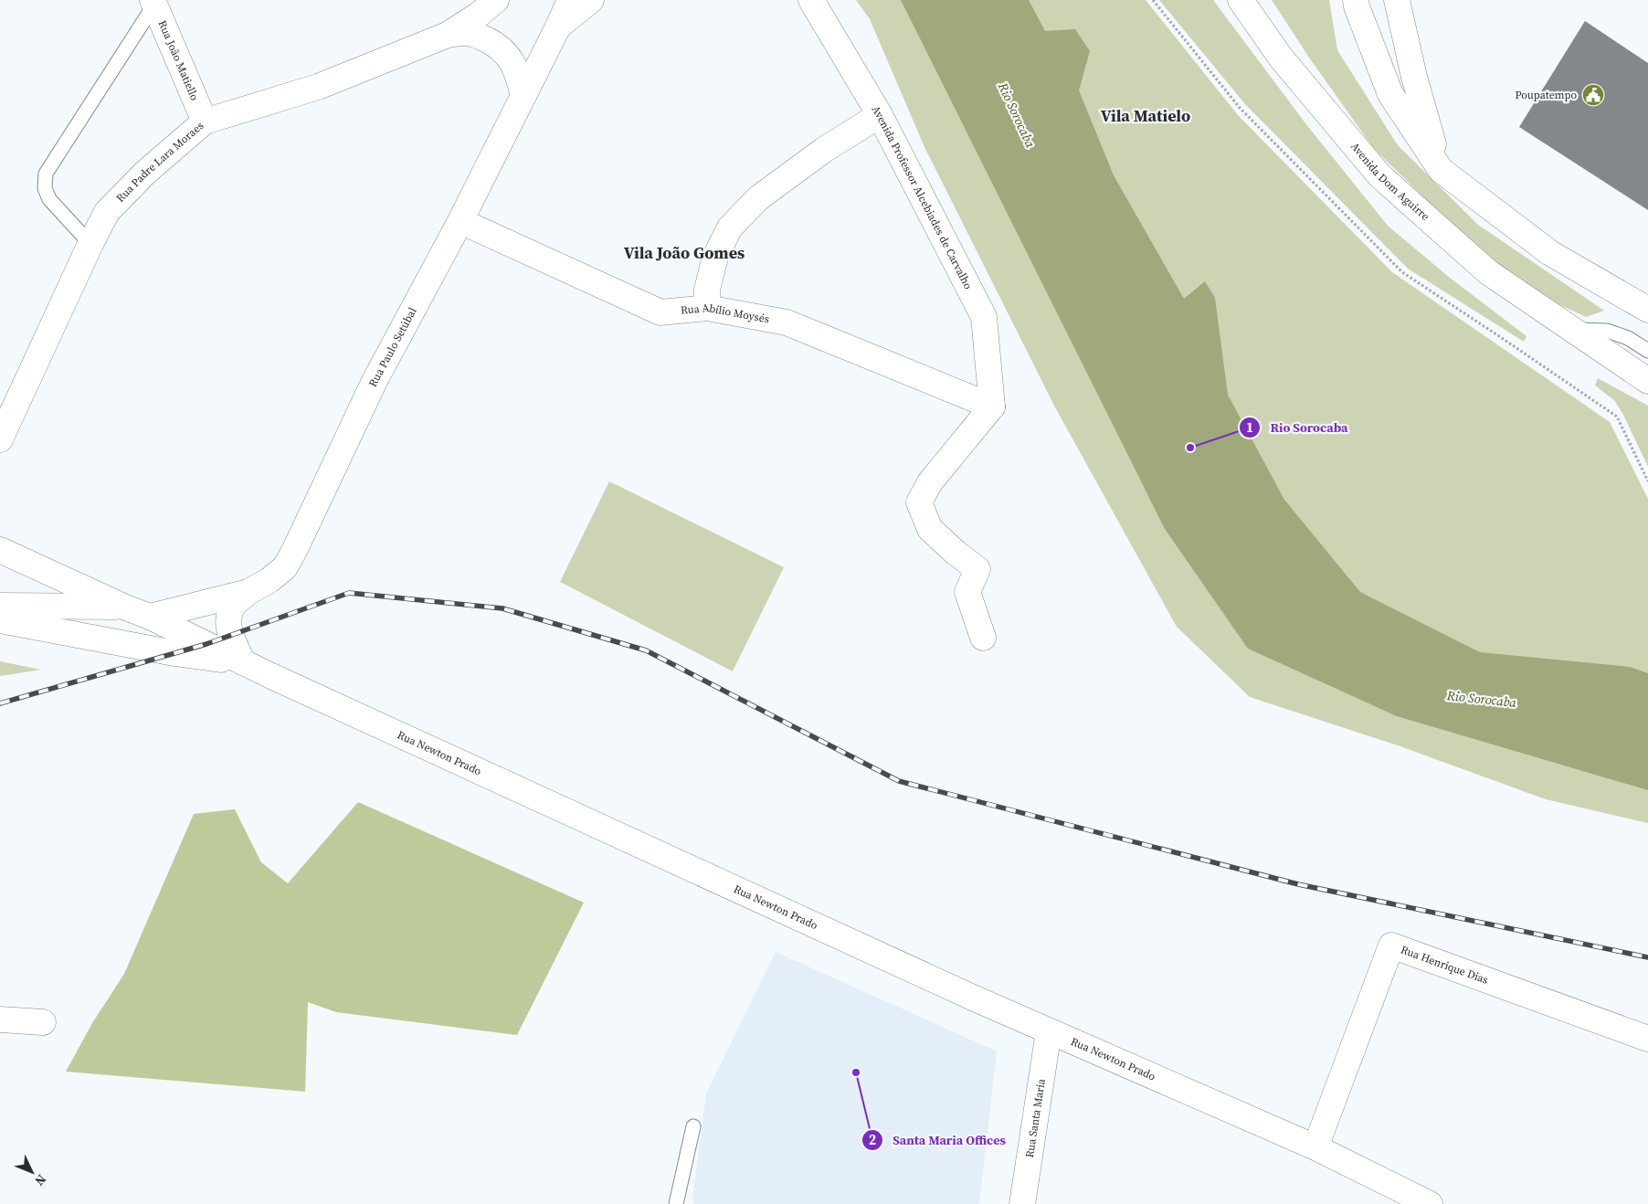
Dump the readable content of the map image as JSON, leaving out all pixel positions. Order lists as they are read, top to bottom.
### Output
{
  "streets": {
    "main road": [
      "Rua João Matiello",
      "Rua Padre Lara Moraes",
      "Avenida Dom Aguirre",
      "Avenida Professor Alcebiades de Carvalho",
      "Rua Abílio Moysés",
      "Rua Paulo Setúbal",
      "Rua Newton Prado",
      "Rua Henrique Dias",
      "Rua Santa Maria"
    ]
  },
  "crossings": [
    ["Rua João Matiello", "Rua Padre Lara Moraes"],
    ["Avenida Professor Alcebiades de Carvalho", "Rua Abílio Moysés"],
    ["Rua Abílio Moysés", "Rua Paulo Setúbal"],
    ["Rua Paulo Setúbal", "Rua Newton Prado"],
    ["Rua Newton Prado", "Rua Henrique Dias"],
    ["Rua Newton Prado", "Rua Santa Maria"]
  ],
  "districts": ["Vila Matielo", "Vila João Gomes"],
  "water": ["Rio Sorocaba"],
  "places": {
    "public building": ["Poupatempo"],
    "other": ["Rio Sorocaba", "Santa Maria Offices"]
  },
  "north": "bottom right"
}
